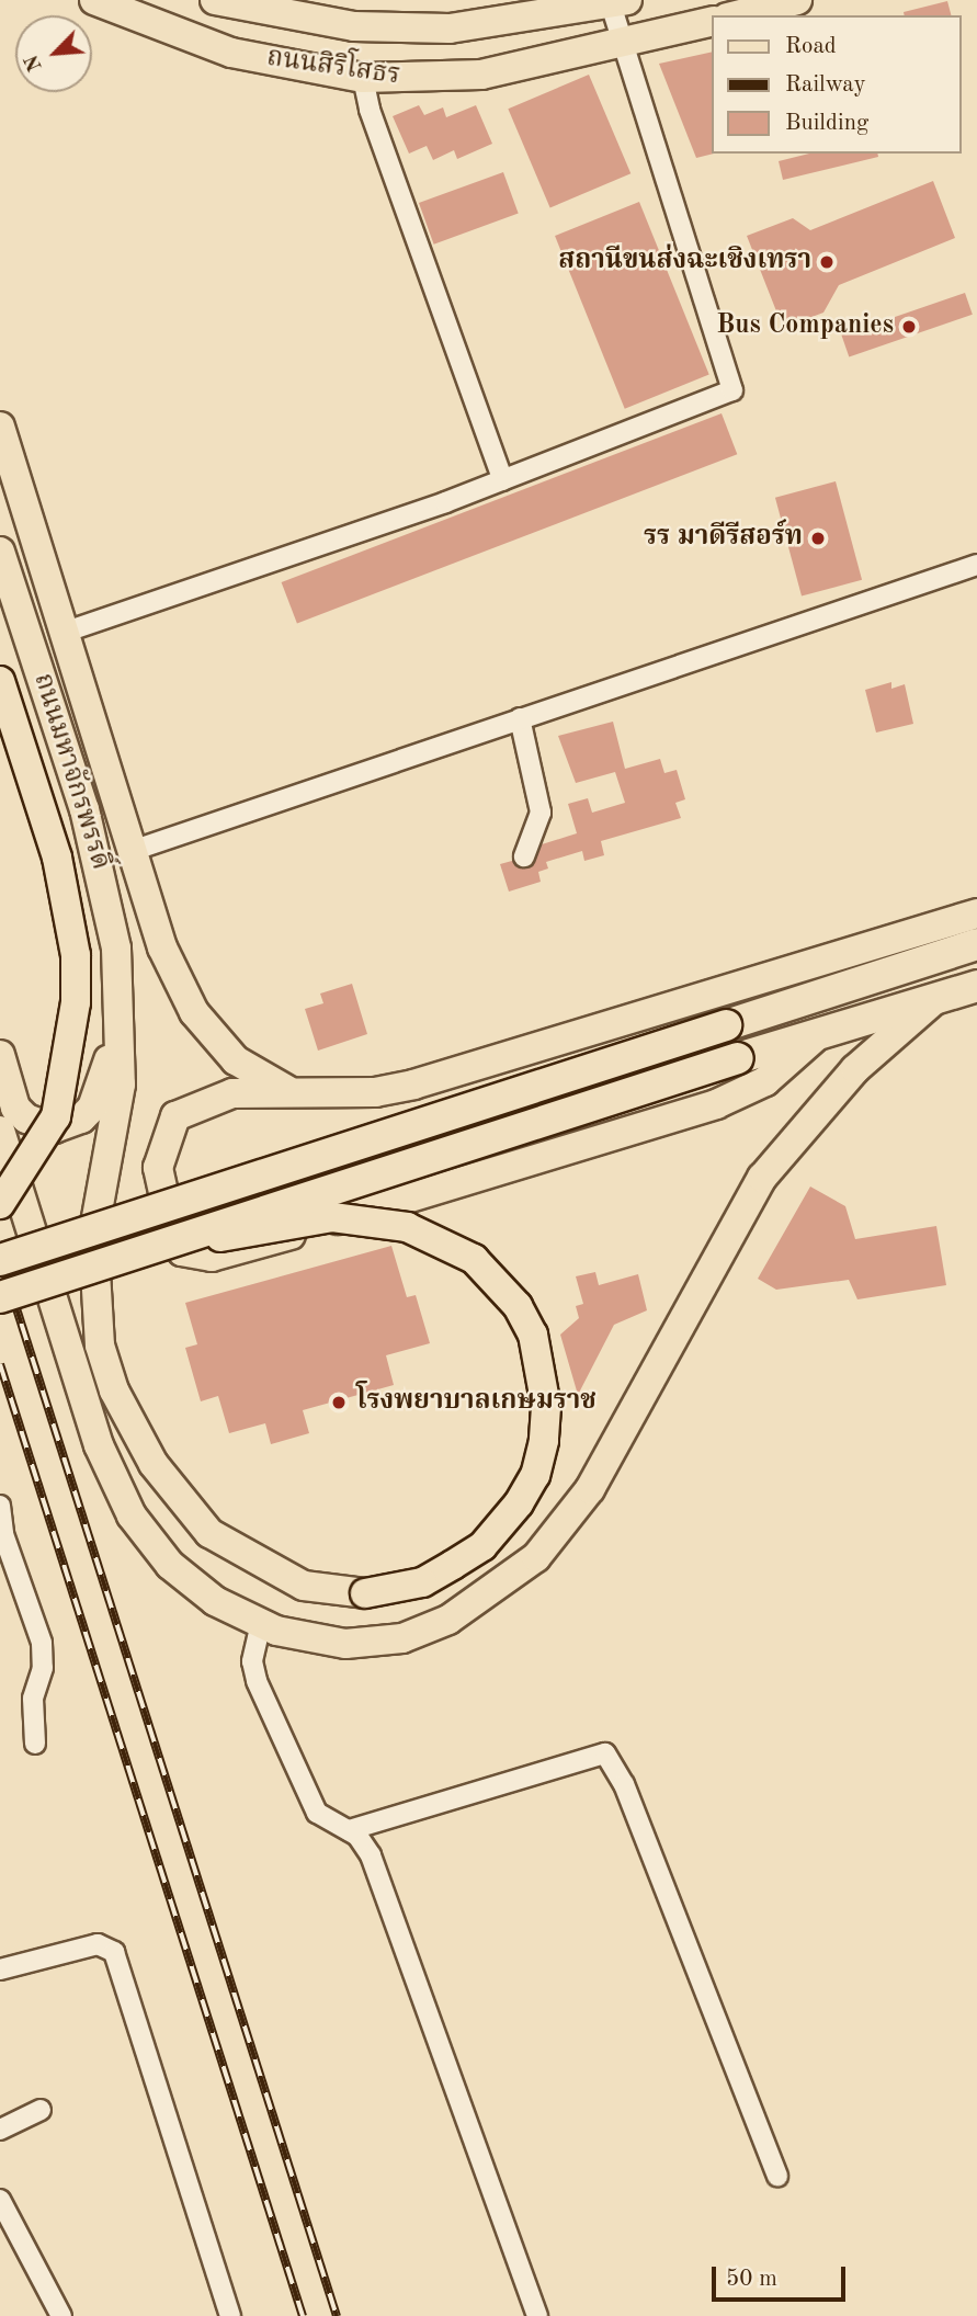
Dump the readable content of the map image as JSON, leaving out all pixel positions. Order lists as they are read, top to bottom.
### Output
{
  "streets": {
    "main road": ["ถนนสิริโสธร", "ถนนมหาจักรพรรดิ์"]
  },
  "places": [
    "สถานีขนส่งฉะเชิงเทรา",
    "Bus Companies",
    "รร มาดีรีสอร์ท",
    "โรงพยาบาลเกษมราช"
  ],
  "legend": ["Road", "Railway", "Building"],
  "scale_bar": "50 m",
  "north": "bottom left"
}
